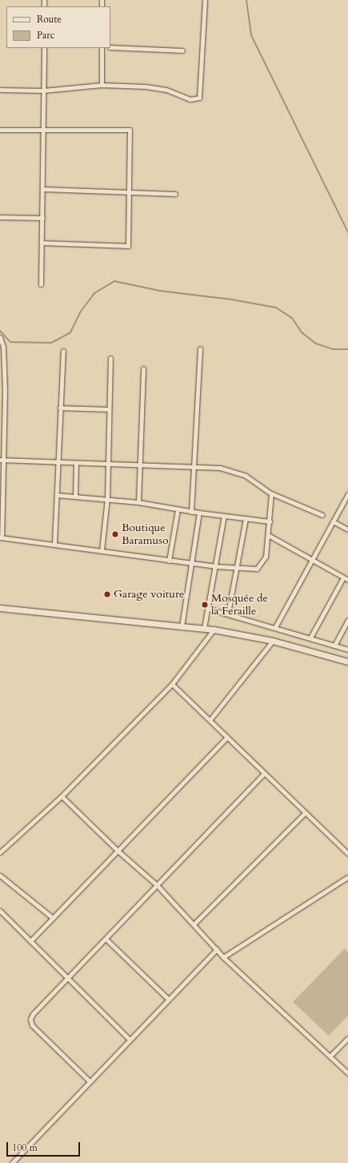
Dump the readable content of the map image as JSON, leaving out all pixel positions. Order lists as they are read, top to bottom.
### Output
{
  "places": ["Boutique Baramuso", "Garage voiture", "Mosquée de la Feraille"],
  "legend": ["Route", "Parc"],
  "scale_bar": "100 m"
}
